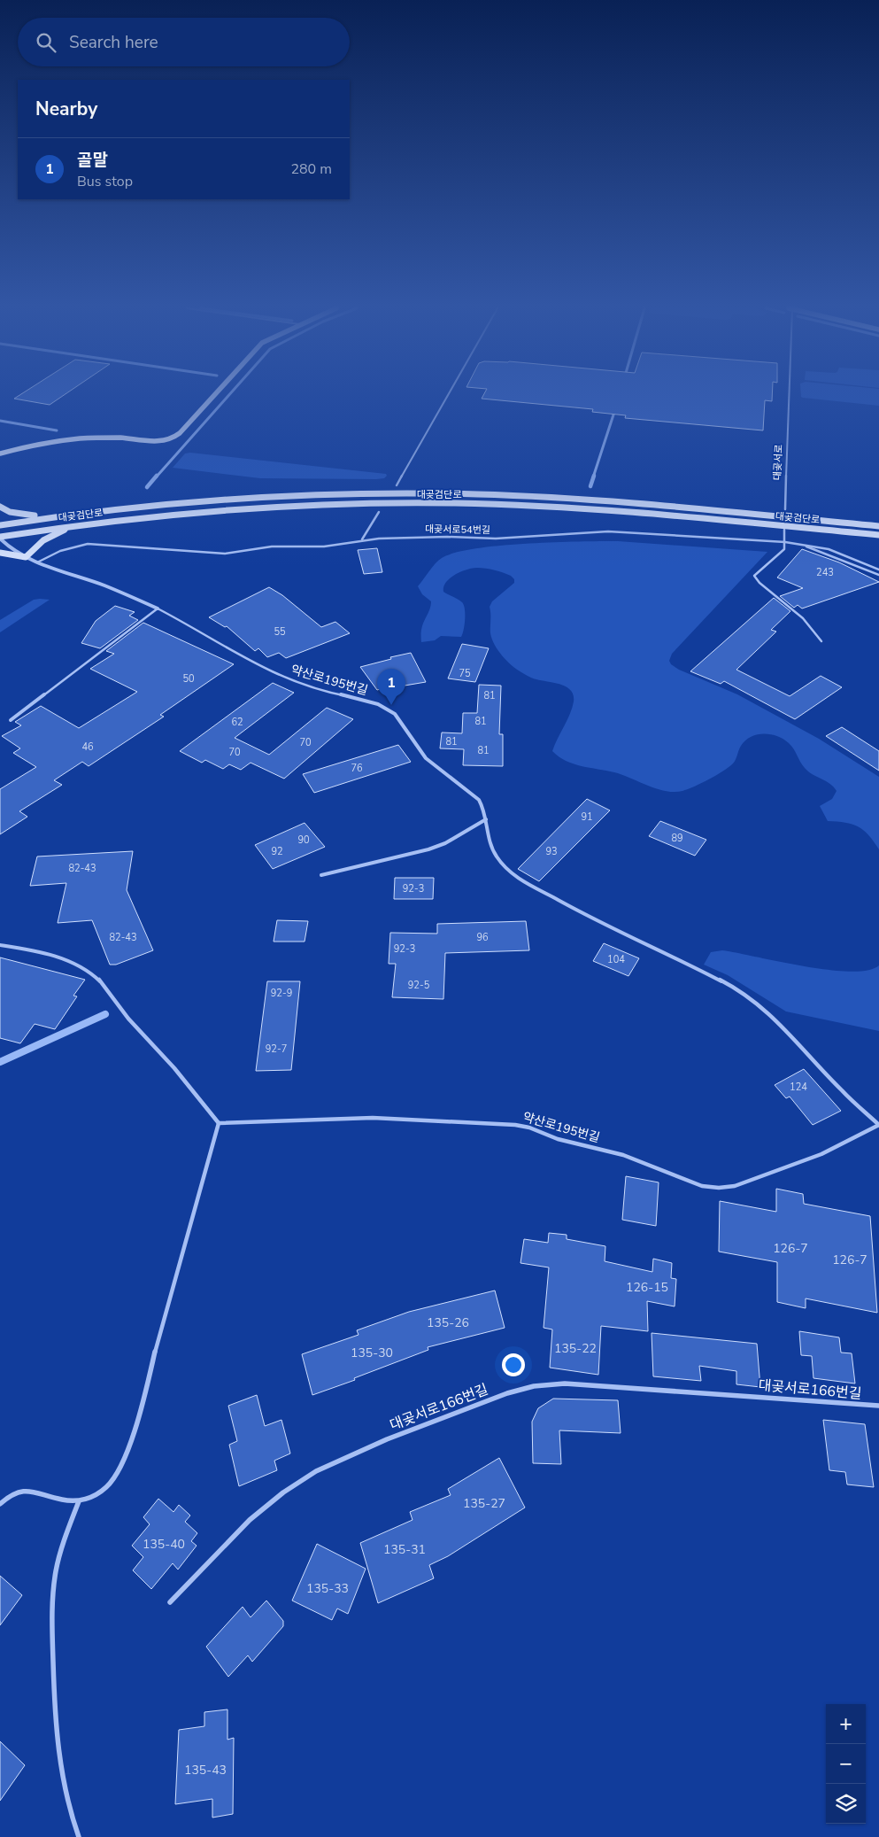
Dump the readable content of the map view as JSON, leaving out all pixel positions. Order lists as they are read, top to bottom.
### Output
{
  "streets": {
    "main road": ["대곶검단로"],
    "street": ["약산로195번길"],
    "lane": ["대곶서로", "대곶서로54번길", "대곶서로166번길"]
  },
  "crossings": [
    ["대곶검단로", "약산로195번길"],
    ["대곶서로54번길", "약산로195번길"]
  ],
  "house_numbers": [
    "243",
    "55",
    "75",
    "50",
    "81",
    "81",
    "62",
    "81",
    "70",
    "46",
    "81",
    "70",
    "76",
    "91",
    "89",
    "90",
    "92",
    "93",
    "82-43",
    "92-3",
    "82-43",
    "96",
    "92-3",
    "104",
    "92-5",
    "92-9",
    "92-7",
    "124",
    "126-7",
    "126-7",
    "126-15",
    "135-26",
    "135-22",
    "135-30",
    "135-27",
    "135-40",
    "135-31",
    "135-33",
    "135-43"
  ],
  "page": {
    "search": "Search here",
    "heading": "Nearby",
    "list": [
      {
        "mark": "1",
        "name": "골말",
        "note": "Bus stop",
        "value": "280 m"
      }
    ],
    "pins": "1",
    "map_buttons": ["+", "−"]
  }
}
